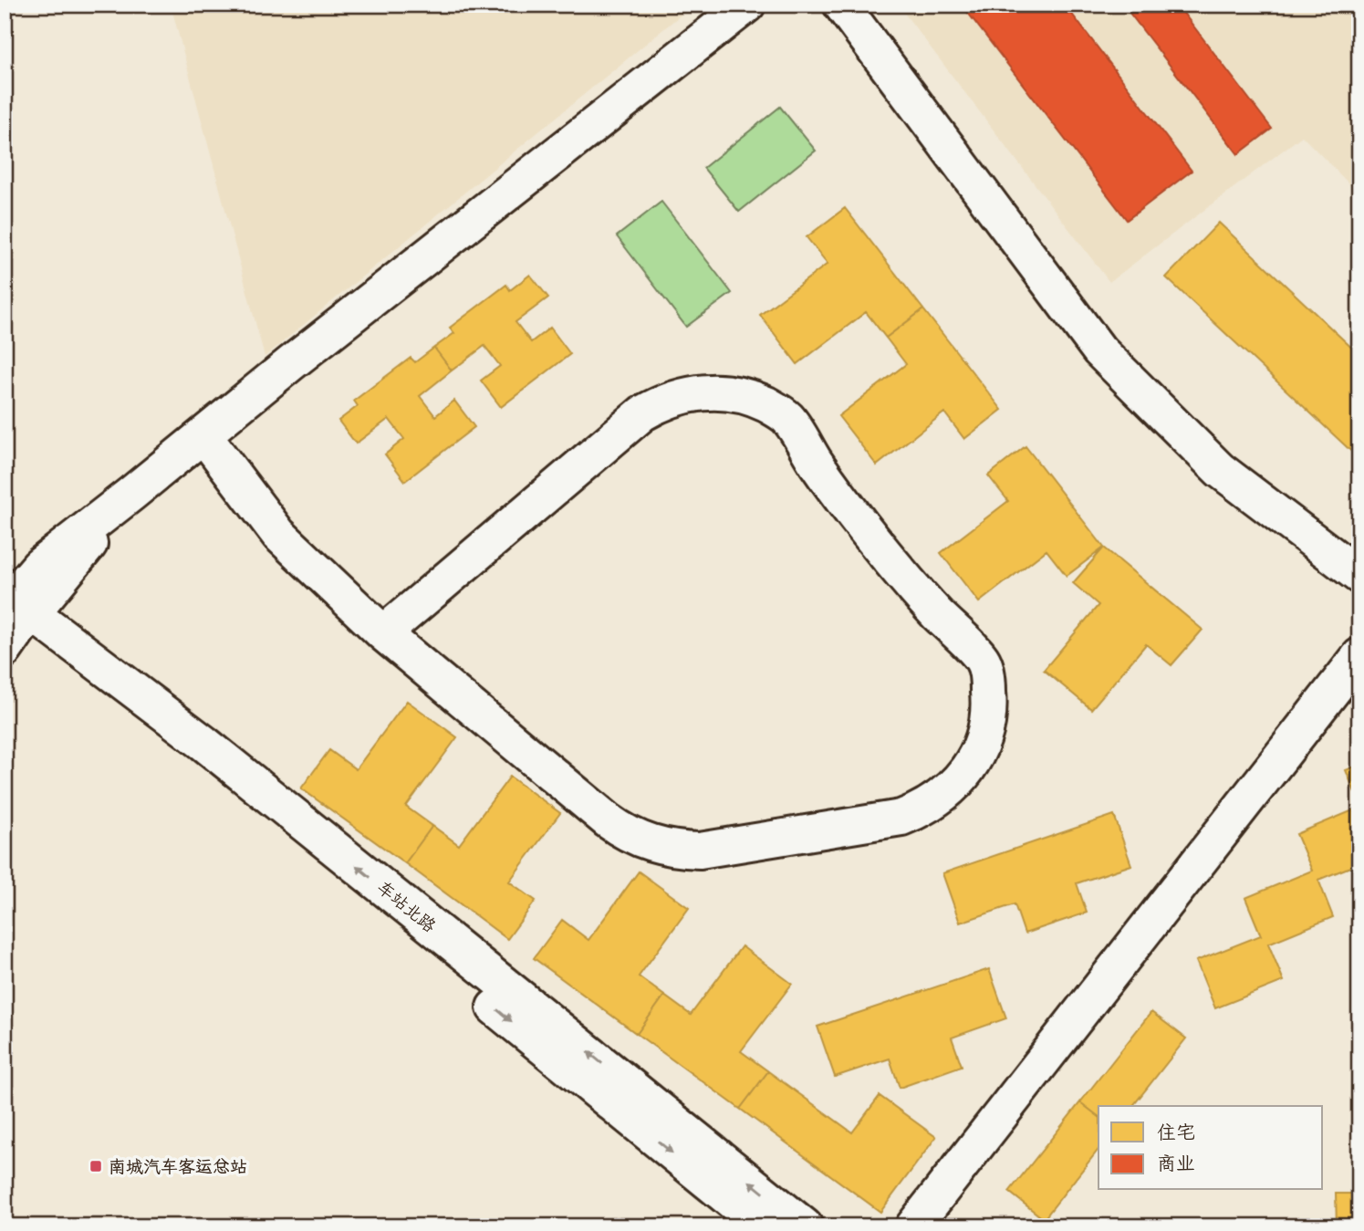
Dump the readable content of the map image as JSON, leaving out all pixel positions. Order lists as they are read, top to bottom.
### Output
{
  "streets": {
    "street": ["车站北路"]
  },
  "places": {
    "transit": ["南城汽车客运总站"]
  },
  "legend": ["住宅", "商业"]
}
